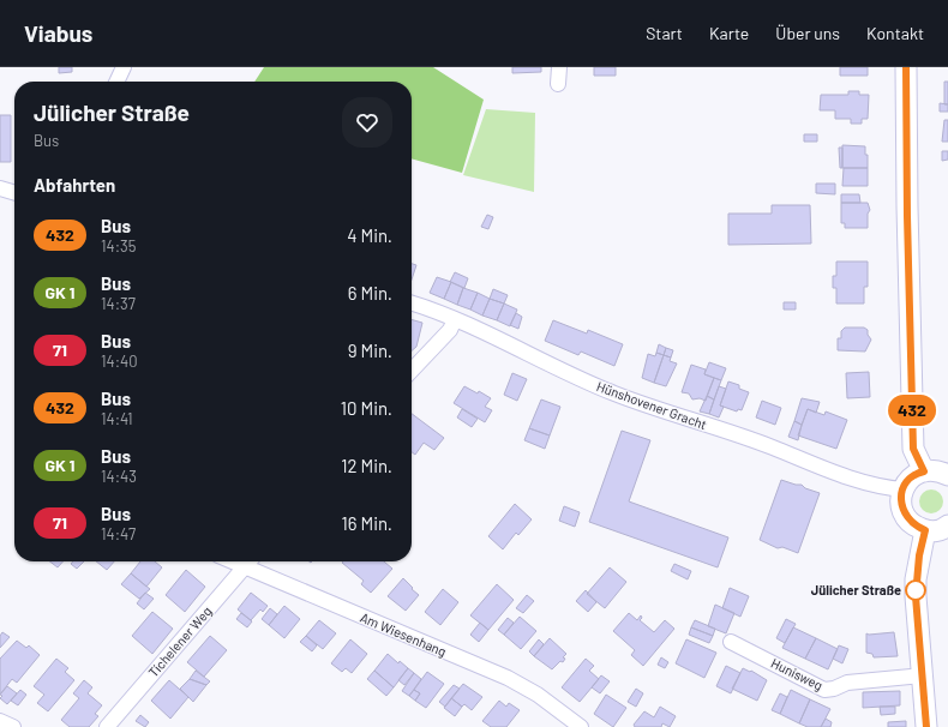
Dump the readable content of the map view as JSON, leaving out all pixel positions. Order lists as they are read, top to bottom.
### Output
{
  "streets": {
    "street": [
      "Hünshovener Gracht",
      "Am Wiesenhang",
      "Tichelener Weg",
      "Hunisweg"
    ]
  },
  "crossings": [
    ["Am Wiesenhang", "Tichelener Weg"]
  ],
  "places": ["Jülicher Straße"],
  "lines": ["bus line 432"],
  "page": {
    "header": "Viabus",
    "nav": [
      "Start",
      "Karte",
      "Über uns",
      "Kontakt"
    ],
    "on_map": "432",
    "heading": [
      ["Jülicher Straße", "Bus"],
      "Abfahrten"
    ],
    "list": [
      {
        "mark": "432",
        "name": "Bus",
        "note": "14:35",
        "value": "4 Min."
      },
      {
        "mark": "GK 1",
        "name": "Bus",
        "note": "14:37",
        "value": "6 Min."
      },
      {
        "mark": "71",
        "name": "Bus",
        "note": "14:40",
        "value": "9 Min."
      },
      {
        "mark": "432",
        "name": "Bus",
        "note": "14:41",
        "value": "10 Min."
      },
      {
        "mark": "GK 1",
        "name": "Bus",
        "note": "14:43",
        "value": "12 Min."
      },
      {
        "mark": "71",
        "name": "Bus",
        "note": "14:47",
        "value": "16 Min."
      }
    ]
  }
}
